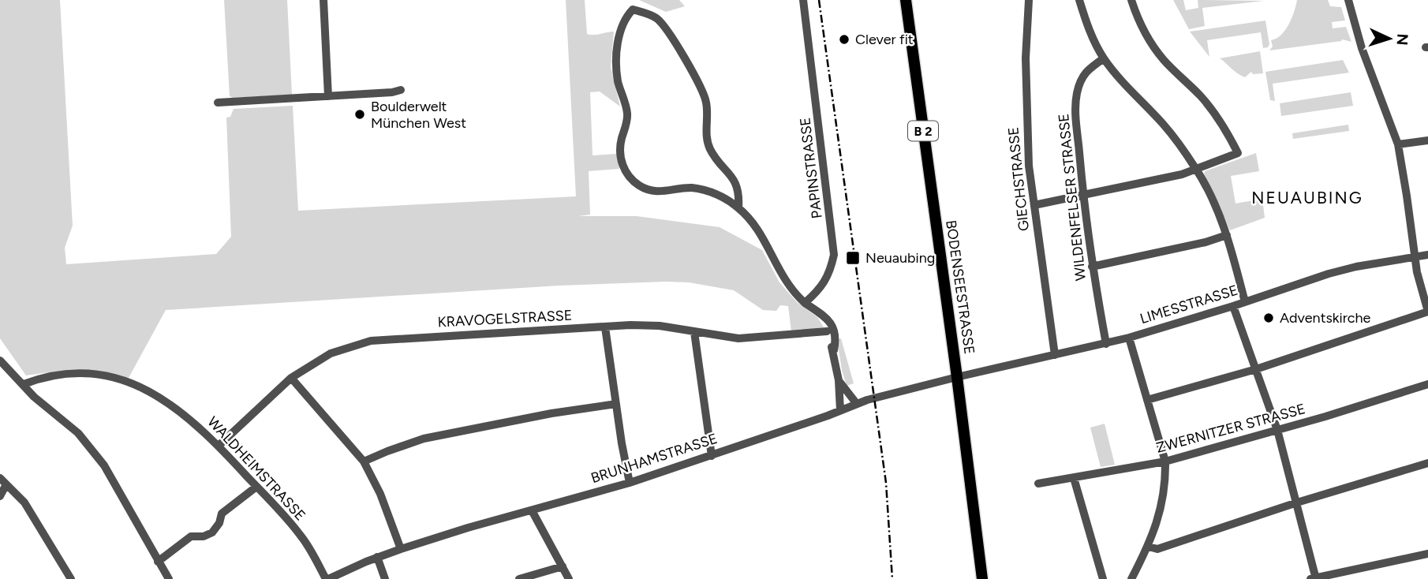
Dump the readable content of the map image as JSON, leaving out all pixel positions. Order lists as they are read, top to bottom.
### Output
{
  "streets": {
    "main road": ["B 2", "BODENSEESTRASSE"],
    "street": [
      "PAPINSTRASSE",
      "GIECHSTRASSE",
      "WILDENFELSER STRASSE",
      "LIMESSTRASSE",
      "KRAVOGELSTRASSE",
      "ZWERNITZER STRASSE",
      "BRUNHAMSTRASSE",
      "WALDHEIMSTRASSE"
    ]
  },
  "crossings": [
    ["GIECHSTRASSE", "LIMESSTRASSE"],
    ["WILDENFELSER STRASSE", "LIMESSTRASSE"],
    ["BODENSEESTRASSE", "LIMESSTRASSE"],
    ["BODENSEESTRASSE", "BRUNHAMSTRASSE"],
    ["LIMESSTRASSE", "BRUNHAMSTRASSE"],
    ["KRAVOGELSTRASSE", "WALDHEIMSTRASSE"],
    ["BRUNHAMSTRASSE", "WALDHEIMSTRASSE"]
  ],
  "districts": ["NEUAUBING"],
  "places": {
    "other": ["Clever fit", "Boulderwelt München West", "Adventskirche"],
    "transit": ["Neuaubing"]
  },
  "north": "right"
}
